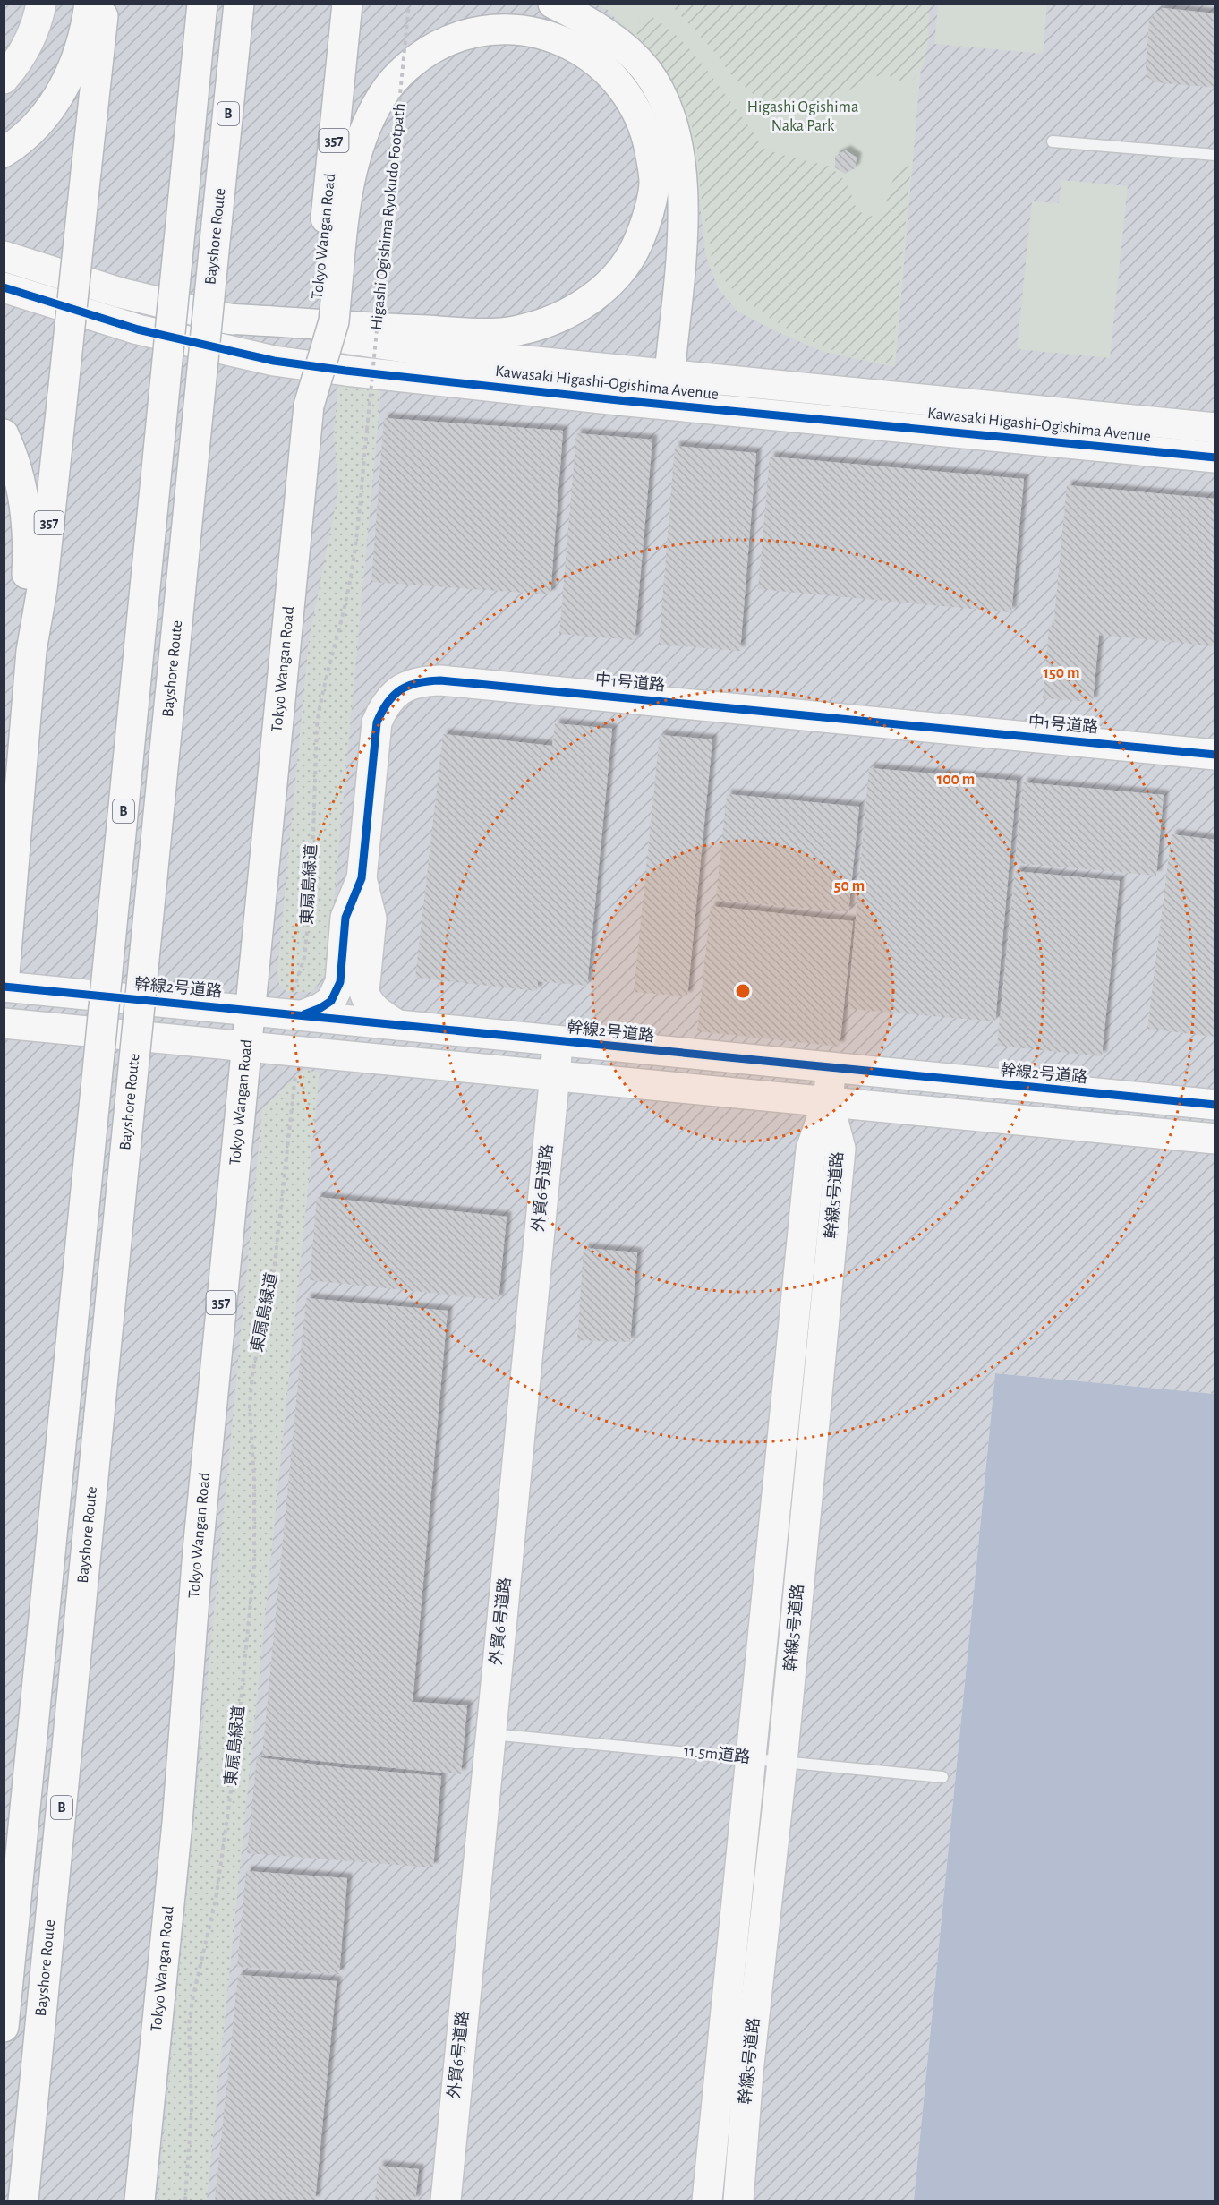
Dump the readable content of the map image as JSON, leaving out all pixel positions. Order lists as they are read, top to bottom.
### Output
{
  "streets": {
    "main road": [
      "B",
      "357",
      "Bayshore Route",
      "Tokyo Wangan Road",
      "Kawasaki Higashi-Ogishima Avenue",
      "中1号道路",
      "幹線2号道路",
      "外貿6号道路",
      "幹線5号道路"
    ],
    "lane": ["11.5m道路"],
    "path": ["Higashi Ogishima Ryokudo Footpath", "東扇島緑道"]
  },
  "crossings": [
    ["357", "幹線2号道路"],
    ["Higashi Ogishima Ryokudo Footpath", "東扇島緑道"],
    ["Tokyo Wangan Road", "幹線2号道路"],
    ["中1号道路", "東扇島緑道"],
    ["中1号道路", "幹線2号道路"],
    ["東扇島緑道", "幹線2号道路"],
    ["幹線2号道路", "外貿6号道路"],
    ["外貿6号道路", "11.5m道路"],
    ["幹線5号道路", "11.5m道路"]
  ],
  "parks": ["Higashi Ogishima Naka Park"],
  "rings": ["150 m", "100 m", "50 m"]
}
